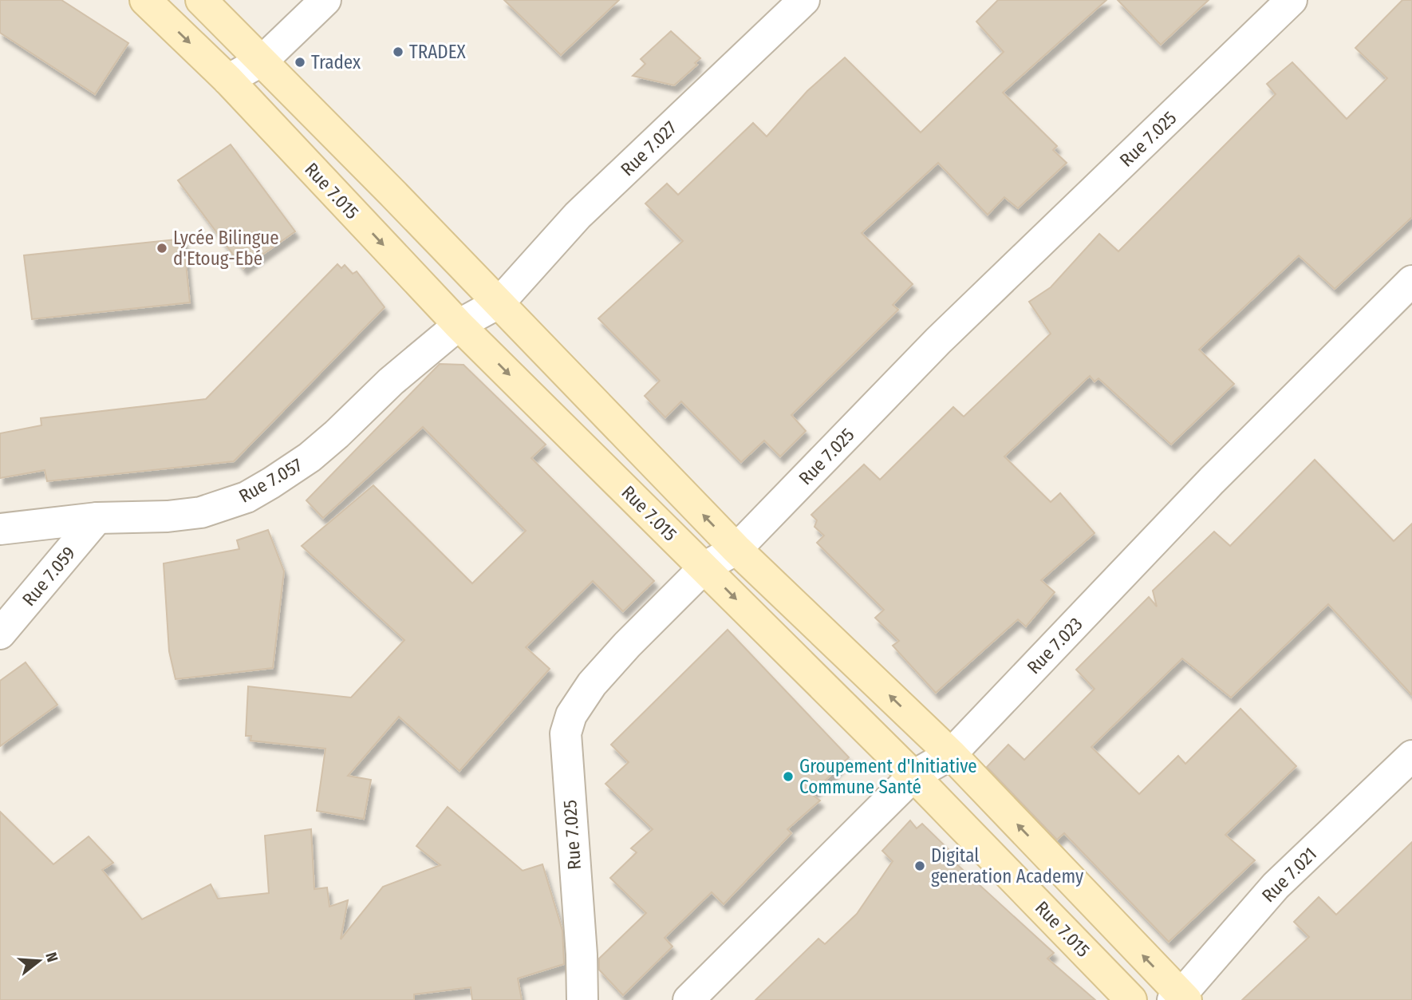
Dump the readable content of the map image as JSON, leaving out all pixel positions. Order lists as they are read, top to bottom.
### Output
{
  "streets": {
    "main road": ["Rue 7.015"],
    "street": [
      "Rue 7.025",
      "Rue 7.027",
      "Rue 7.057",
      "Rue 7.059",
      "Rue 7.023",
      "Rue 7.021"
    ]
  },
  "crossings": [
    ["Rue 7.025", "Rue 7.015"],
    ["Rue 7.027", "Rue 7.015"],
    ["Rue 7.027", "Rue 7.057"],
    ["Rue 7.015", "Rue 7.057"],
    ["Rue 7.015", "Rue 7.023"],
    ["Rue 7.015", "Rue 7.021"],
    ["Rue 7.057", "Rue 7.059"]
  ],
  "places": [
    "TRADEX",
    "Tradex",
    "Lycée Bilingue d'Etoug-Ebé",
    "Groupement d'Initiative Commune Santé",
    "Digital generation Academy"
  ],
  "north": "right"
}
